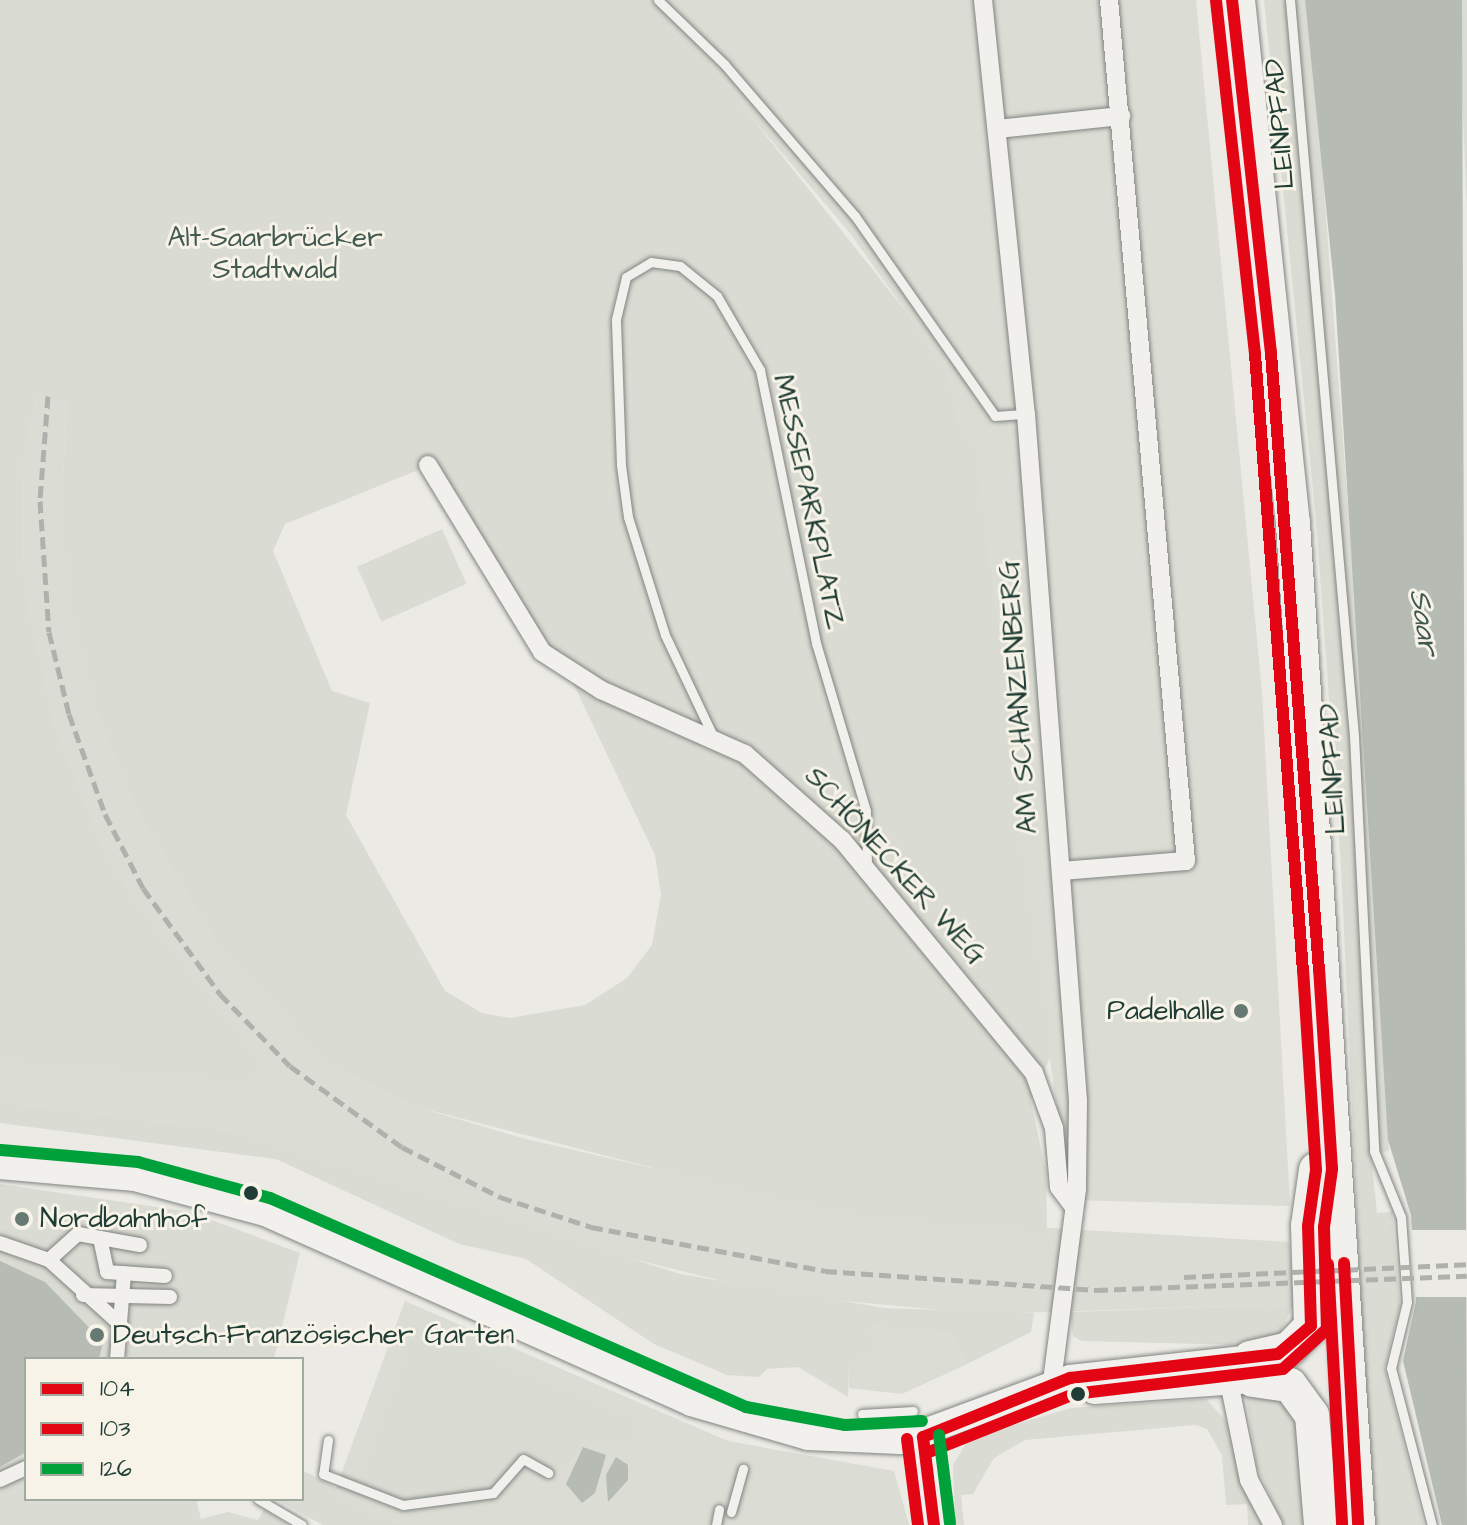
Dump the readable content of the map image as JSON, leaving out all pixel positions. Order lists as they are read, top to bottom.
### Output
{
  "streets": {
    "street": ["AM SCHANZENBERG", "SCHÖNECKER WEG"],
    "lane": ["LEINPFAD", "MESSEPARKPLATZ"]
  },
  "crossings": [
    ["MESSEPARKPLATZ", "SCHÖNECKER WEG"],
    ["AM SCHANZENBERG", "SCHÖNECKER WEG"]
  ],
  "water": ["Saar"],
  "parks": ["Alt-Saarbrücker Stadtwald"],
  "places": ["Padelhalle", "Nordbahnhof", "Deutsch-Französischer Garten"],
  "lines": ["transit line 104", "transit line 103", "transit line 126"],
  "legend": ["104", "103", "126"]
}
